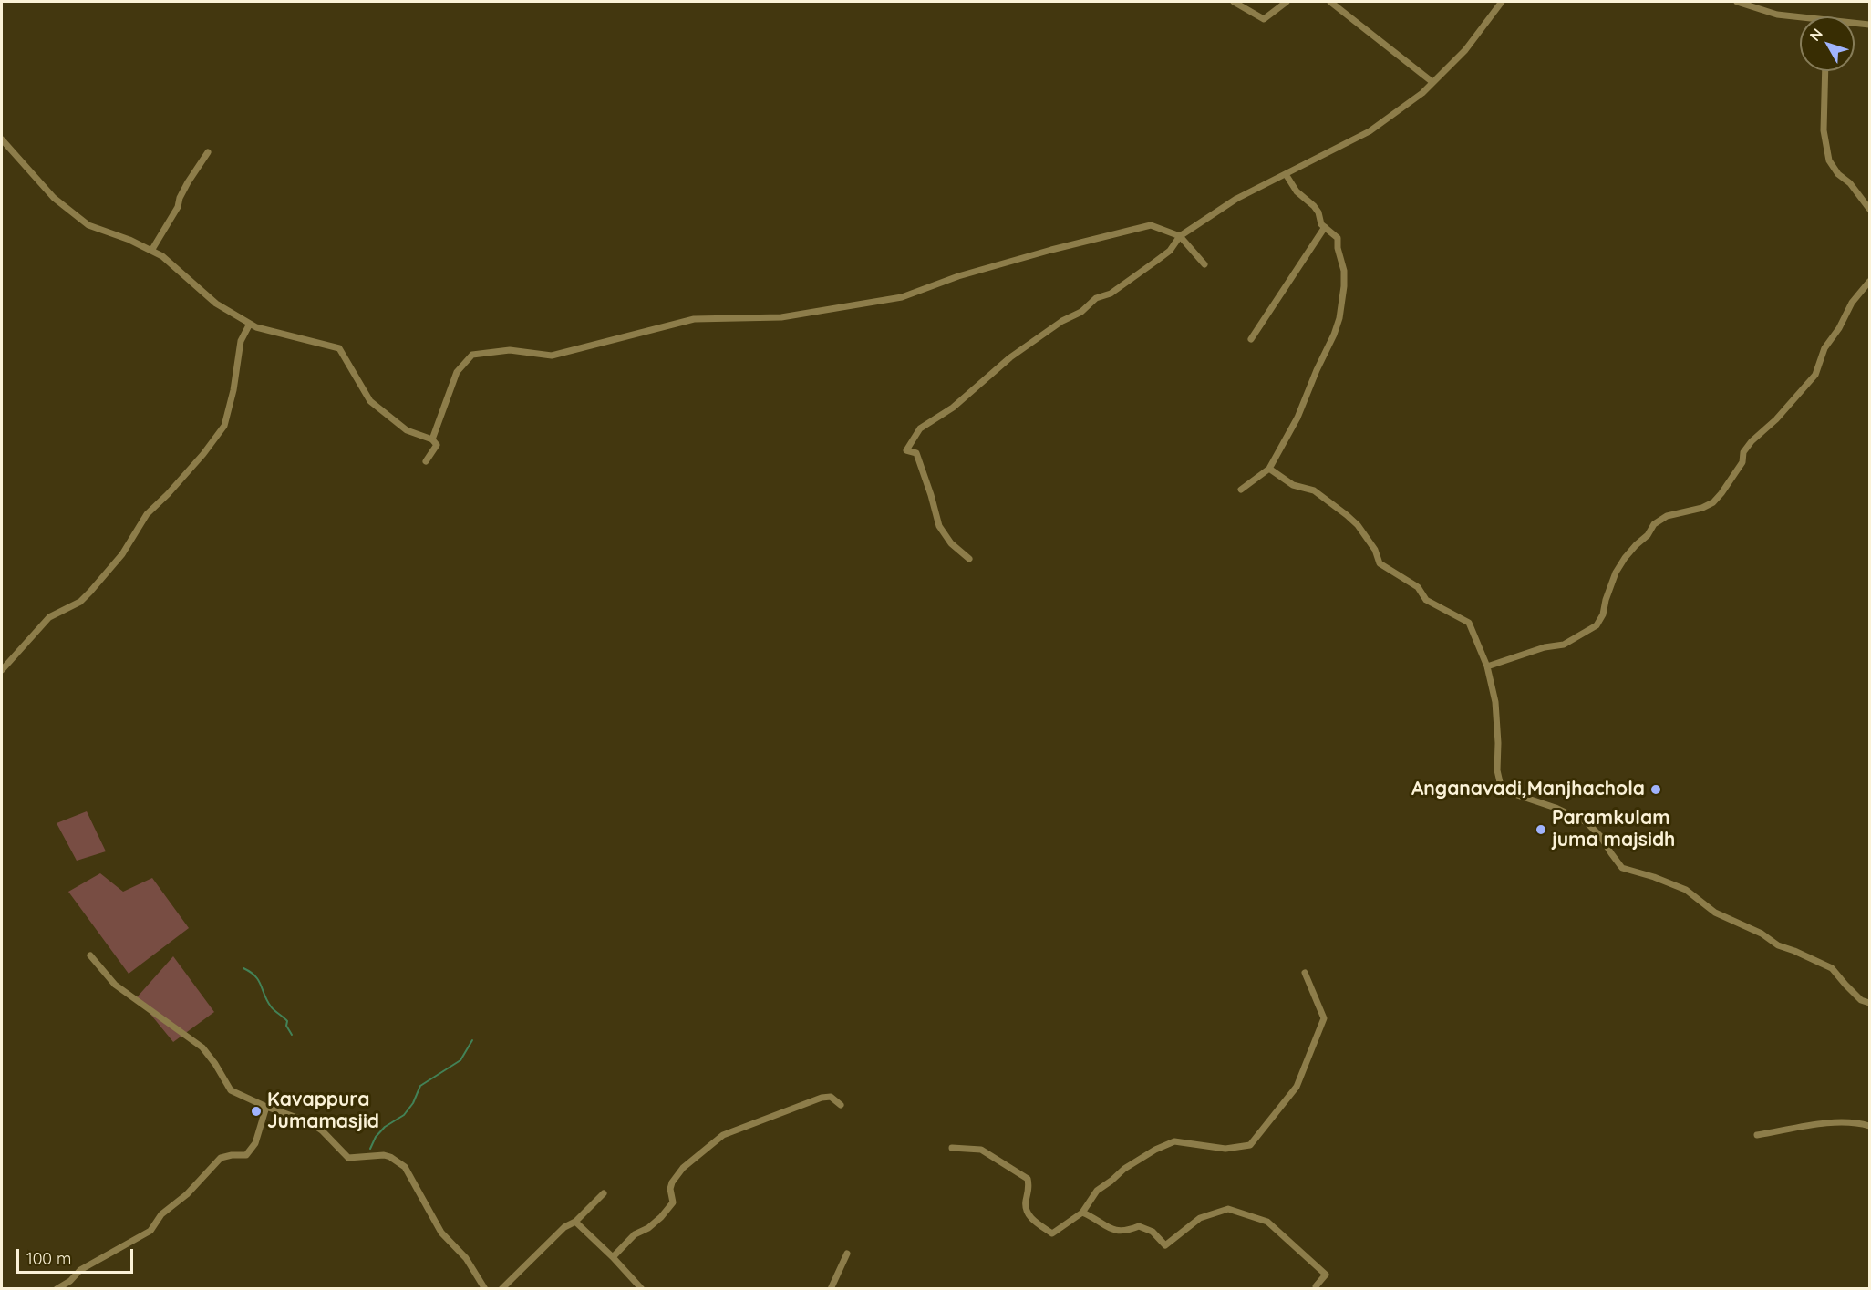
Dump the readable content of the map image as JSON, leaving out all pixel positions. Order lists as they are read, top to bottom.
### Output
{
  "places": ["Anganavadi,Manjhachola", "Paramkulam juma majsidh", "Kavappura Jumamasjid"],
  "scale_bar": "100 m",
  "north": "top left"
}
